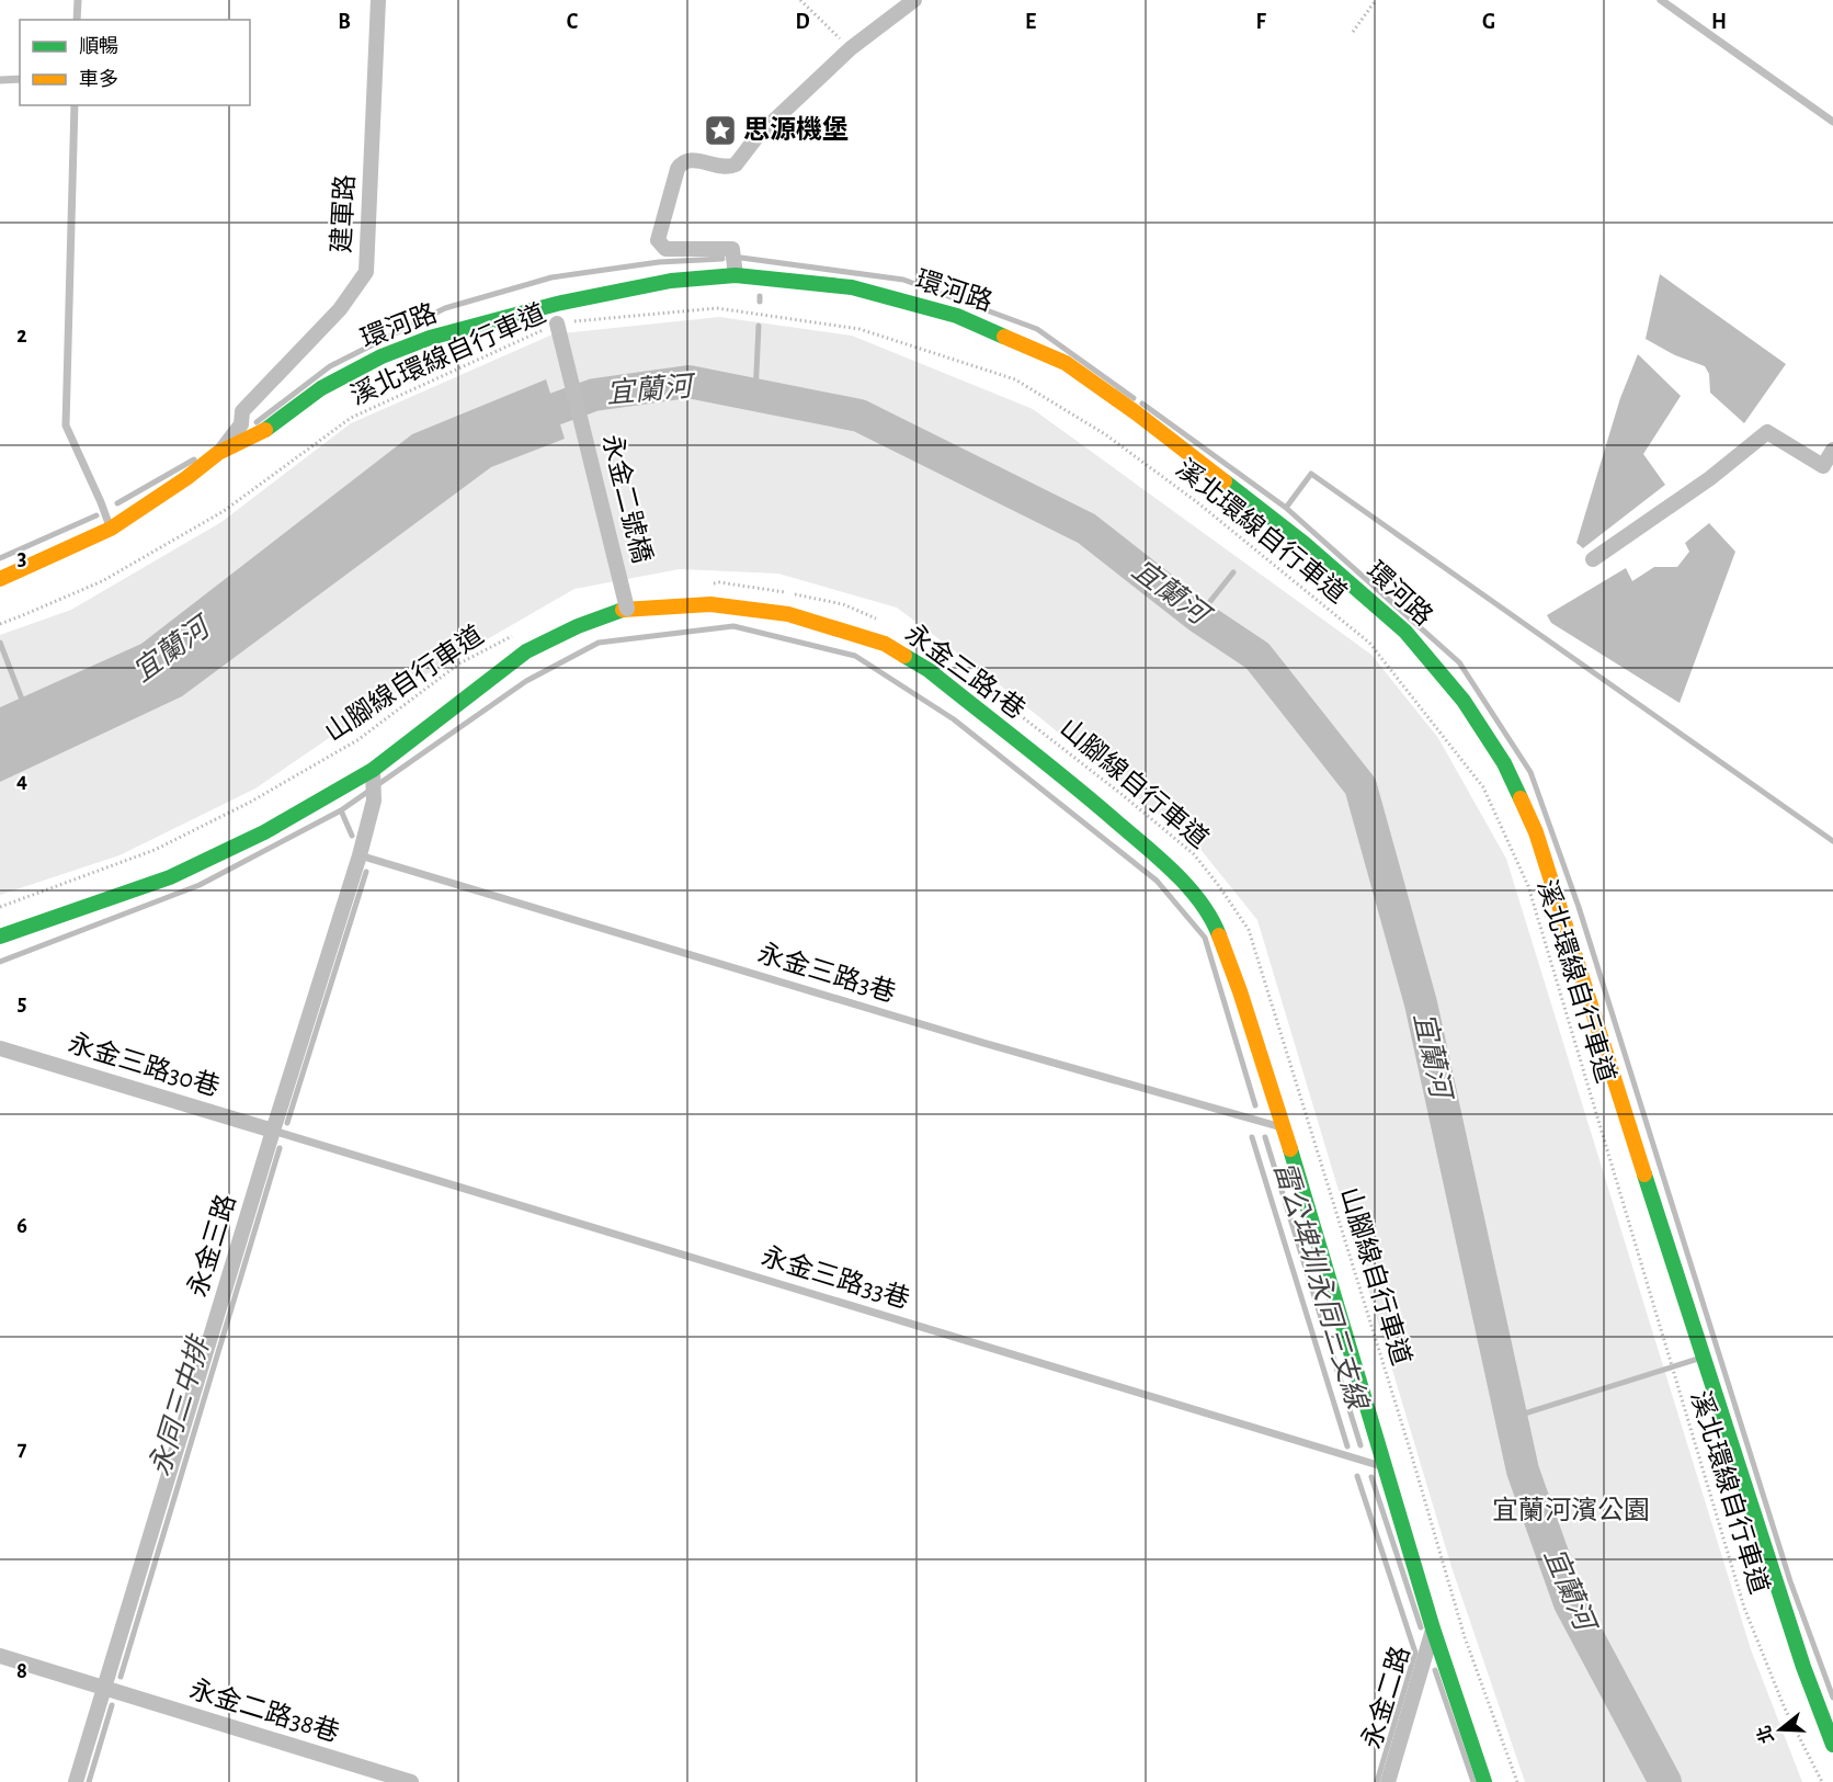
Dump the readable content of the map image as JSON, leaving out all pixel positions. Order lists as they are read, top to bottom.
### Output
{
  "streets": {
    "street": [
      "建軍路",
      "環河路",
      "永金二號橋",
      "永金三路1巷",
      "永金三路30巷",
      "永金三路",
      "永金二路",
      "永金二路38巷"
    ],
    "lane": ["永金三路3巷", "永金三路33巷"],
    "path": ["溪北環線自行車道", "山腳線自行車道"]
  },
  "crossings": [
    ["建軍路", "環河路"],
    ["環河路", "永金二號橋"],
    ["溪北環線自行車道", "永金二號橋"],
    ["永金二號橋", "永金三路1巷"],
    ["永金三路1巷", "永金三路3巷"],
    ["永金三路1巷", "永金三路"],
    ["永金三路1巷", "永金三路33巷"],
    ["永金三路1巷", "永金二路"],
    ["永金三路3巷", "永金三路"],
    ["永金三路30巷", "永金三路"],
    ["永金三路30巷", "永金三路33巷"],
    ["永金三路", "永金三路33巷"],
    ["永金三路", "永金二路38巷"]
  ],
  "water": ["宜蘭河", "雷公埤圳永同三支線", "永同三中排"],
  "parks": ["宜蘭河濱公園"],
  "places": {
    "place": ["思源機堡"]
  },
  "legend": ["順暢", "車多"],
  "north": "left",
  "grid": {
    "columns": [
      "B",
      "C",
      "D",
      "E",
      "F",
      "G",
      "H"
    ],
    "rows": [
      "2",
      "3",
      "4",
      "5",
      "6",
      "7",
      "8"
    ]
  }
}
